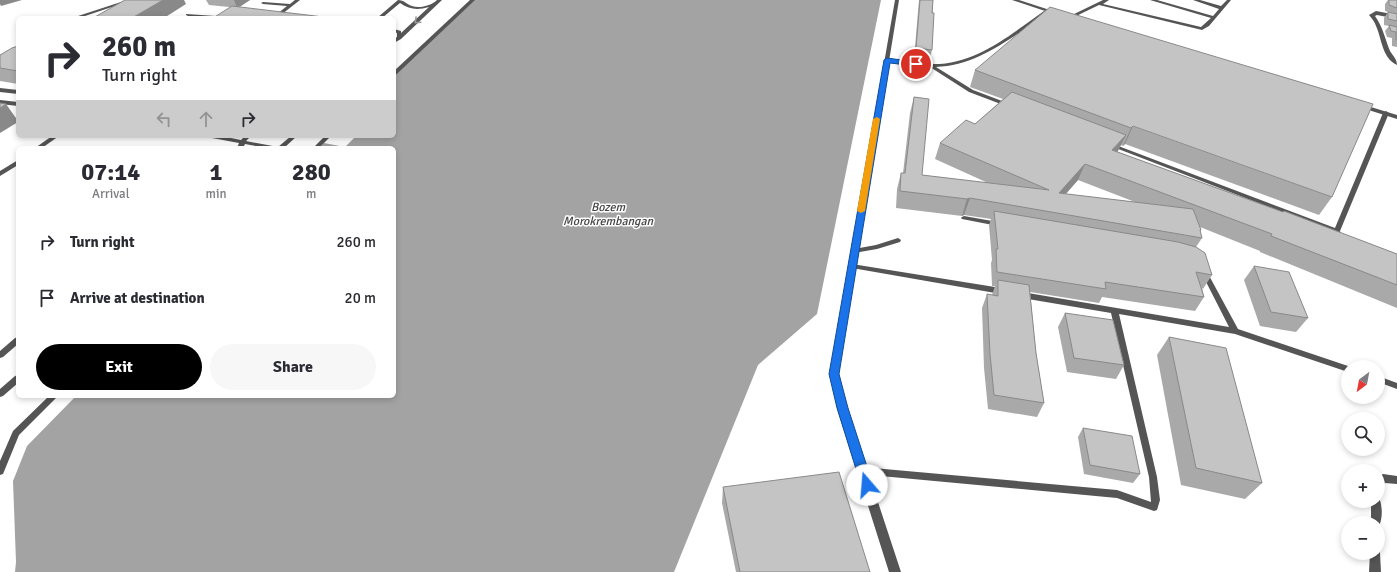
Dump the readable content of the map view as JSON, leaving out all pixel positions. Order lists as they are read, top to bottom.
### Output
{
  "water": ["Bozem Morokrembangan"],
  "north": "bottom left",
  "page": {
    "turn": ["260 m", "Turn right"],
    "eta": [
      "07:14",
      "Arrival",
      "1",
      "min",
      "280",
      "m"
    ],
    "list": [
      {
        "name": "Turn right",
        "value": "260 m"
      },
      {
        "name": "Arrive at destination",
        "value": "20 m"
      }
    ],
    "buttons": ["Exit", "Share"],
    "map_buttons": ["+", "−"]
  }
}
